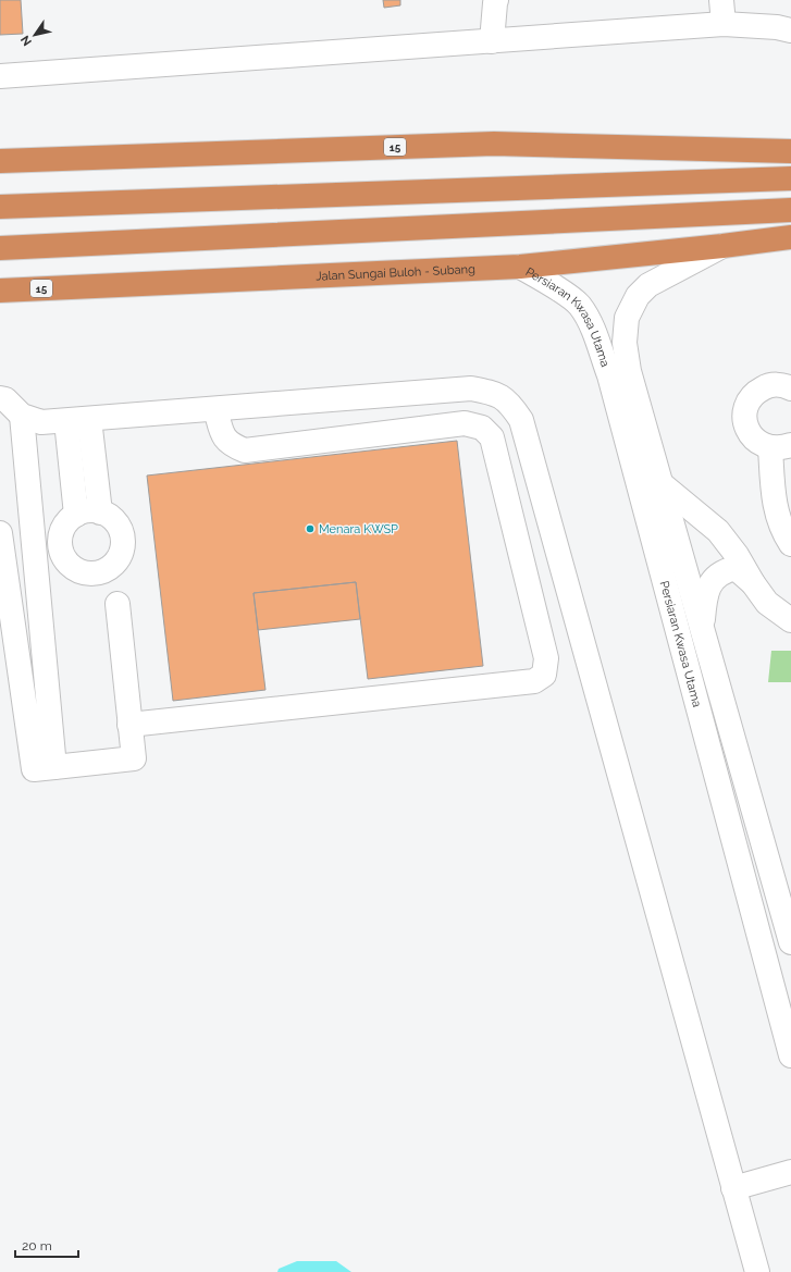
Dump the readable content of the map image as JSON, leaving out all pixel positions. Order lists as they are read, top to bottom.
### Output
{
  "streets": {
    "highway": ["15", "Jalan Sungai Buloh - Subang"],
    "street": ["Persiaran Kwasa Utama"]
  },
  "crossings": [
    ["Jalan Sungai Buloh - Subang", "Persiaran Kwasa Utama"]
  ],
  "places": ["Menara KWSP"],
  "scale_bar": "20 m",
  "north": "bottom left"
}
